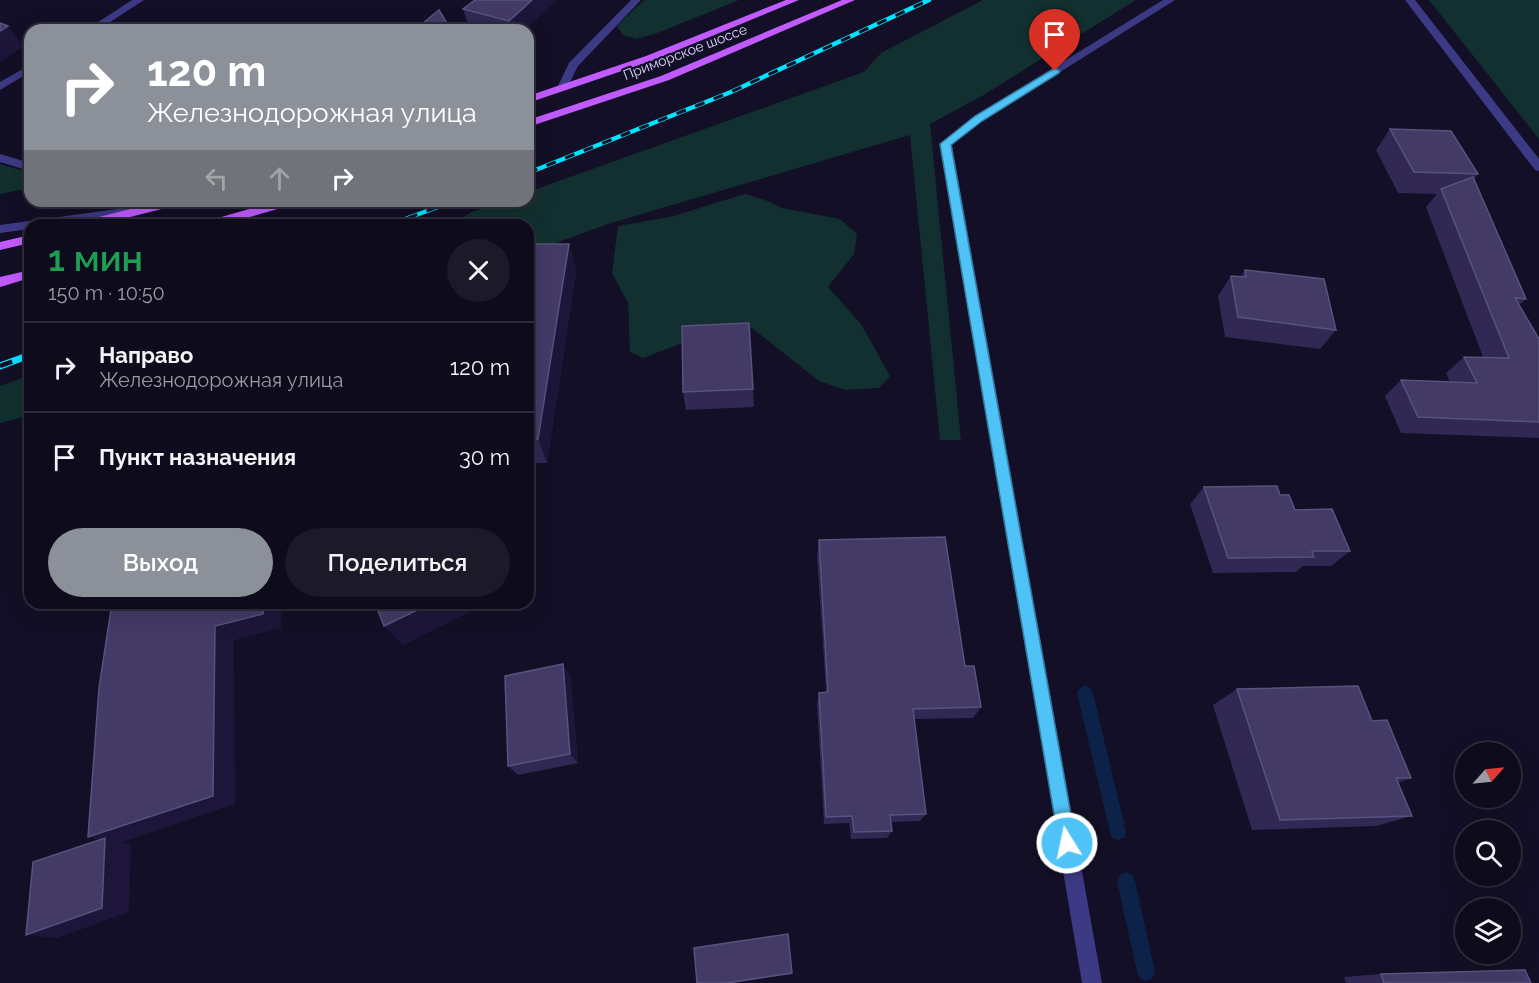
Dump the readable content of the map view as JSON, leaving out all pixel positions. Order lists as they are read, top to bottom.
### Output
{
  "streets": {
    "main road": ["Приморское шоссе"]
  },
  "north": "top right",
  "page": {
    "turn": ["120 m", "Железнодорожная улица"],
    "heading": ["1 мин", "150 m · 10:50"],
    "list": [
      {
        "name": "Направо",
        "note": "Железнодорожная улица",
        "value": "120 m"
      },
      {
        "name": "Пункт назначения",
        "value": "30 m"
      }
    ],
    "buttons": ["Выход", "Поделиться"]
  }
}
